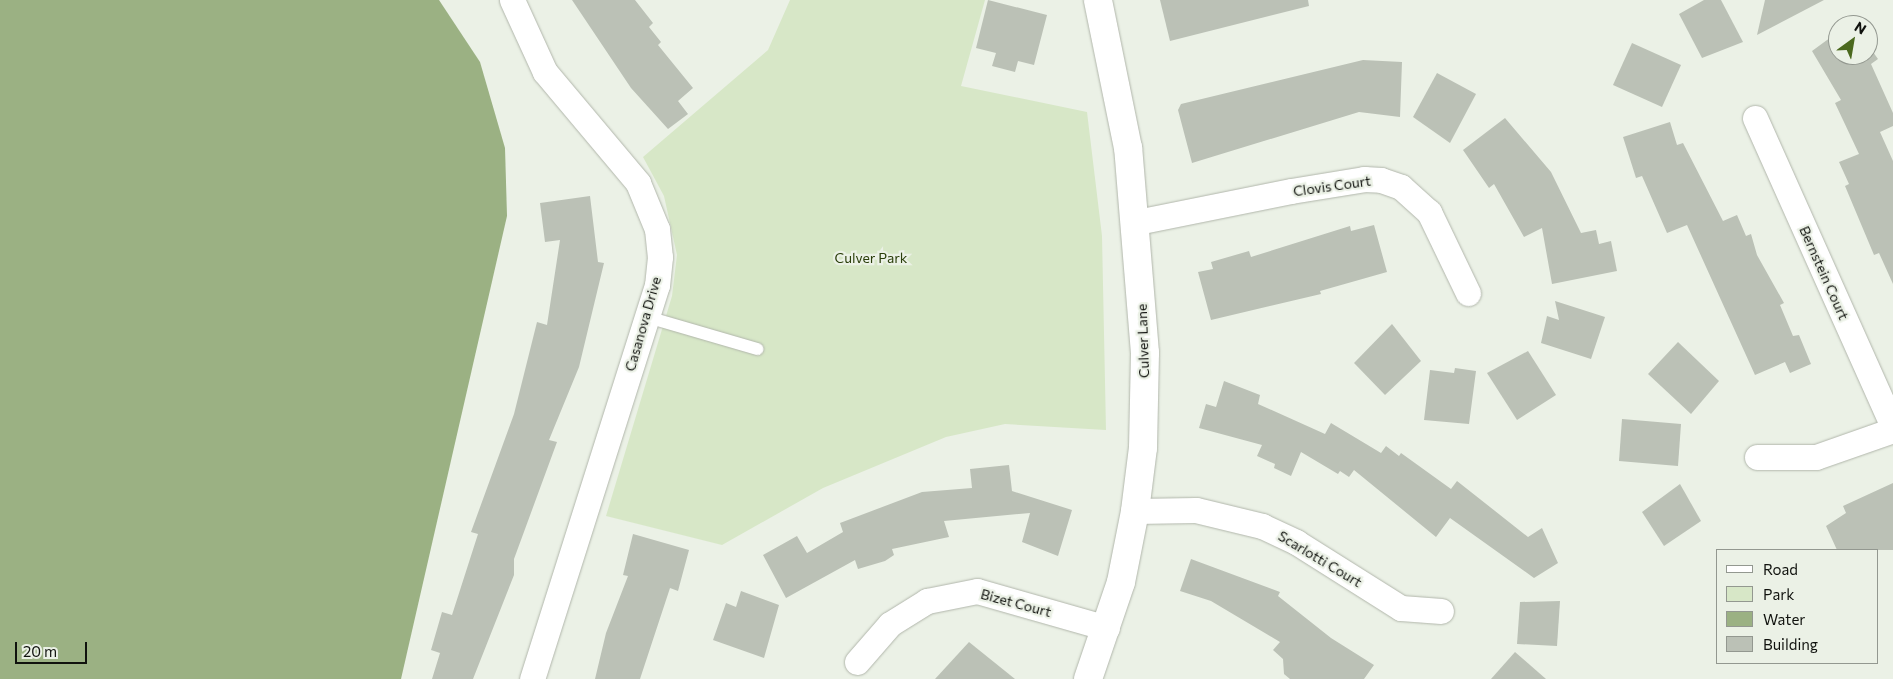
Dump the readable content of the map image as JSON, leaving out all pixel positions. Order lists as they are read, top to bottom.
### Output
{
  "streets": {
    "street": [
      "Clovis Court",
      "Bernstein Court",
      "Casanova Drive",
      "Culver Lane",
      "Scarlotti Court",
      "Bizet Court"
    ]
  },
  "crossings": [
    ["Clovis Court", "Culver Lane"],
    ["Culver Lane", "Scarlotti Court"],
    ["Culver Lane", "Bizet Court"]
  ],
  "parks": ["Culver Park"],
  "legend": [
    "Road",
    "Park",
    "Water",
    "Building"
  ],
  "scale_bar": "20 m",
  "north": "top right"
}
